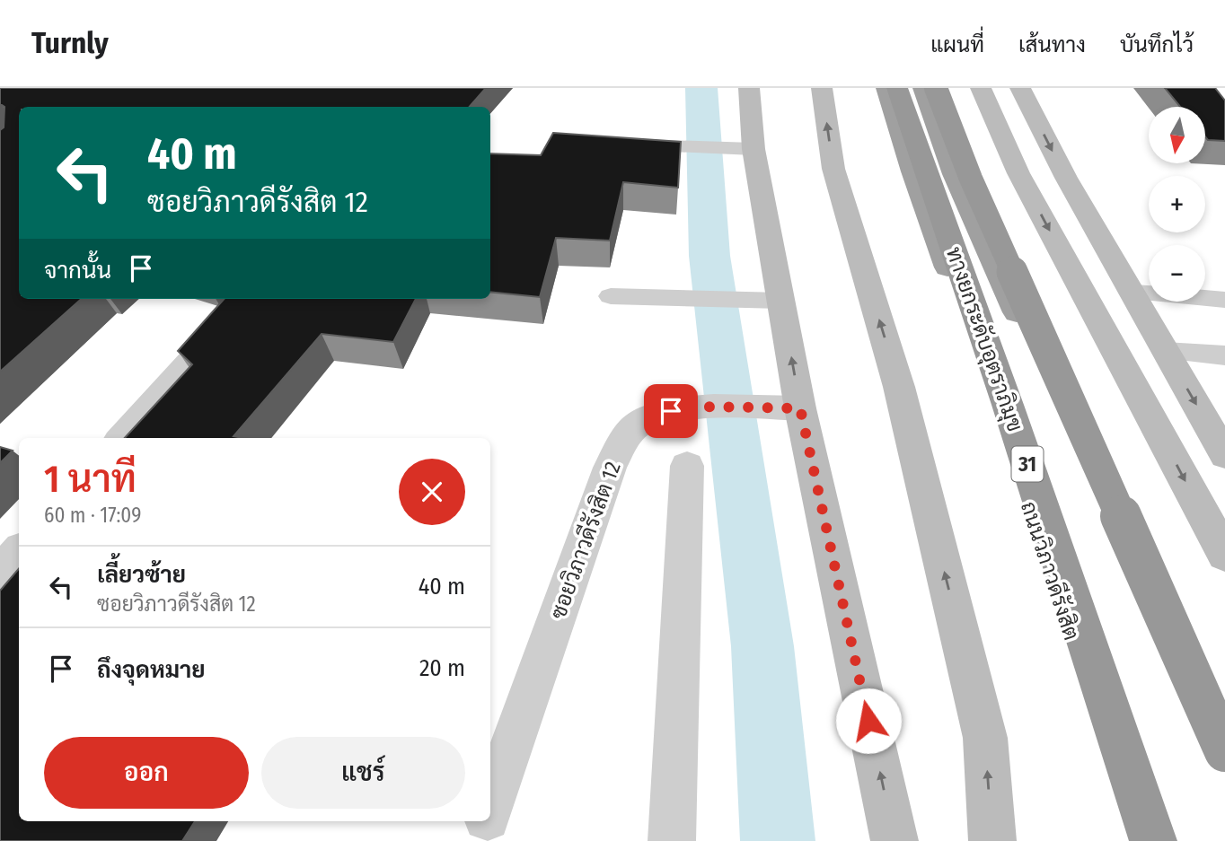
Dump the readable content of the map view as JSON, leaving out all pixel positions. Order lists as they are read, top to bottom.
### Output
{
  "streets": {
    "highway": ["ทางยกระดับอุตราภิมุข", "31", "ถนนวิภาวดีรังสิต"],
    "street": ["ซอยวิภาวดีรังสิต 12"]
  },
  "north": "bottom",
  "page": {
    "header": "Turnly",
    "nav": ["แผนที่", "เส้นทาง", "บันทึกไว้"],
    "map_buttons": ["+", "−"],
    "turn": ["40 m", "ซอยวิภาวดีรังสิต 12"],
    "then": "จากนั้น",
    "heading": ["1 นาที", "60 m · 17:09"],
    "list": [
      {
        "name": "เลี้ยวซ้าย",
        "note": "ซอยวิภาวดีรังสิต 12",
        "value": "40 m"
      },
      {
        "name": "ถึงจุดหมาย",
        "value": "20 m"
      }
    ],
    "buttons": ["ออก", "แชร์"]
  }
}
